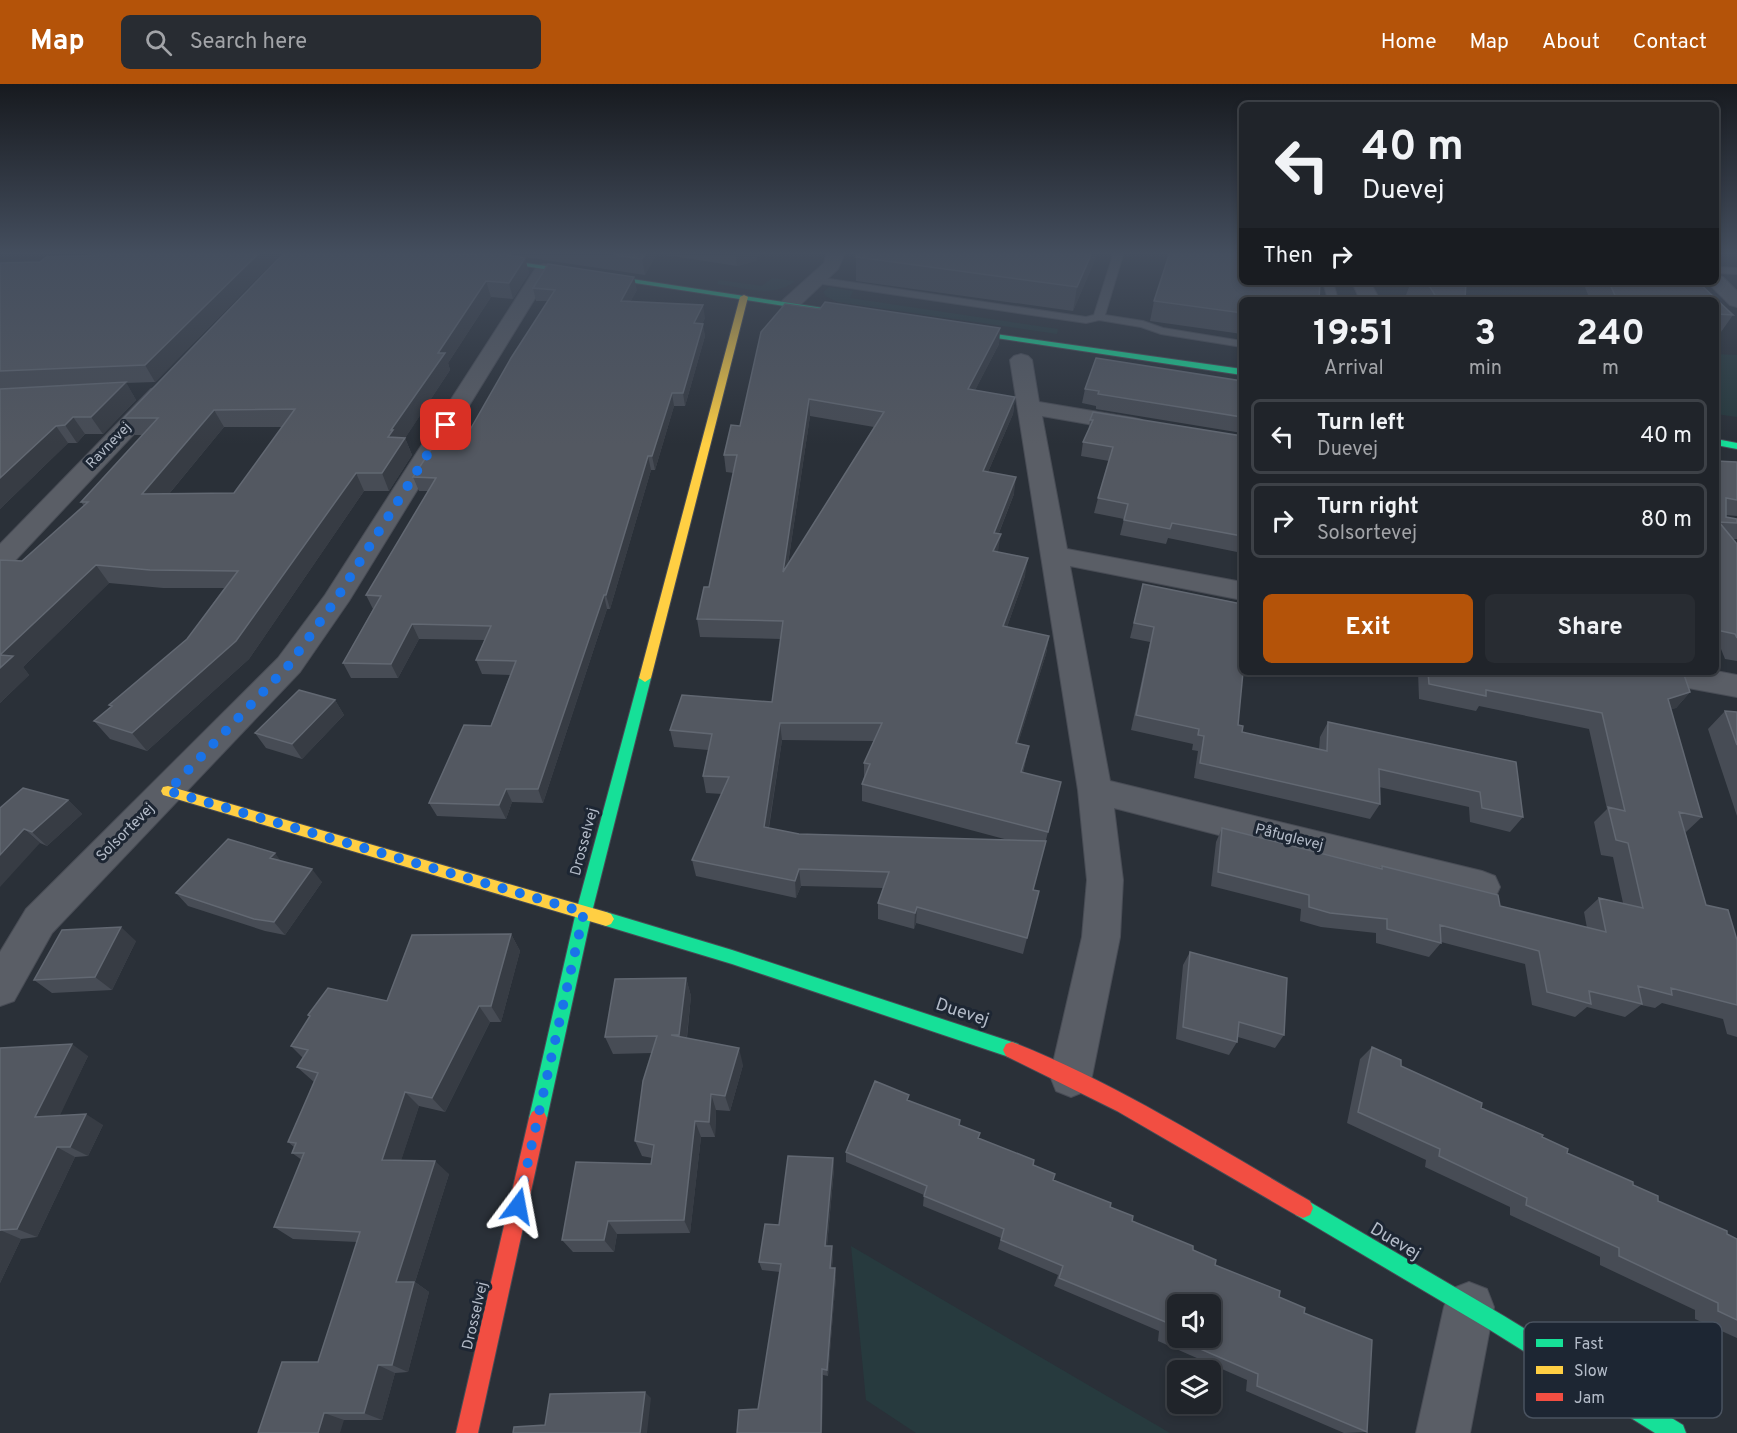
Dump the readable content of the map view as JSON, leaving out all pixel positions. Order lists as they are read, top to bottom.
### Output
{
  "streets": {
    "street": [
      "Ravnevej",
      "Solsortevej",
      "Påfuglevej",
      "Drosselvej",
      "Duevej"
    ]
  },
  "crossings": [
    ["Solsortevej", "Duevej"],
    ["Drosselvej", "Duevej"]
  ],
  "legend": ["Fast", "Slow", "Jam"],
  "page": {
    "header": "Map",
    "search": "Search here",
    "nav": [
      "Home",
      "Map",
      "About",
      "Contact"
    ],
    "turn": ["40 m", "Duevej"],
    "then": "Then",
    "eta": [
      "19:51",
      "Arrival",
      "3",
      "min",
      "240",
      "m"
    ],
    "list": [
      {
        "name": "Turn left",
        "note": "Duevej",
        "value": "40 m"
      },
      {
        "name": "Turn right",
        "note": "Solsortevej",
        "value": "80 m"
      }
    ],
    "buttons": ["Exit", "Share"]
  }
}
